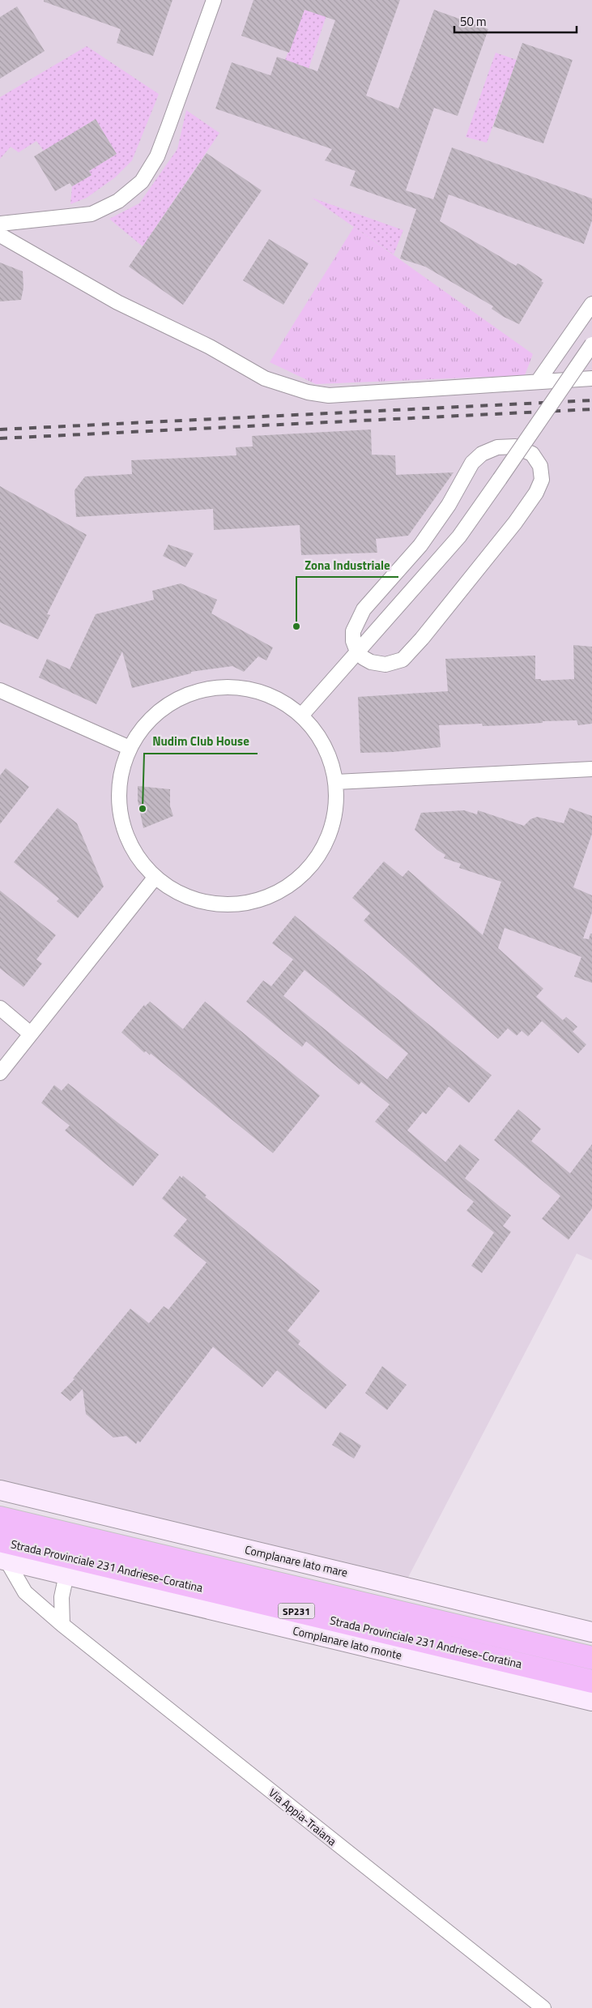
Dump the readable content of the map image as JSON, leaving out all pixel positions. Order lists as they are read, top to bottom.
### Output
{
  "streets": {
    "highway": ["Strada Provinciale 231 Andriese-Coratina", "SP231"],
    "street": ["Complanare lato mare", "Complanare lato monte", "Via Appia-Traiana"]
  },
  "crossings": [
    ["Complanare lato monte", "Via Appia-Traiana"]
  ],
  "places": ["Zona Industriale", "Nudim Club House"],
  "scale_bar": "50 m"
}
